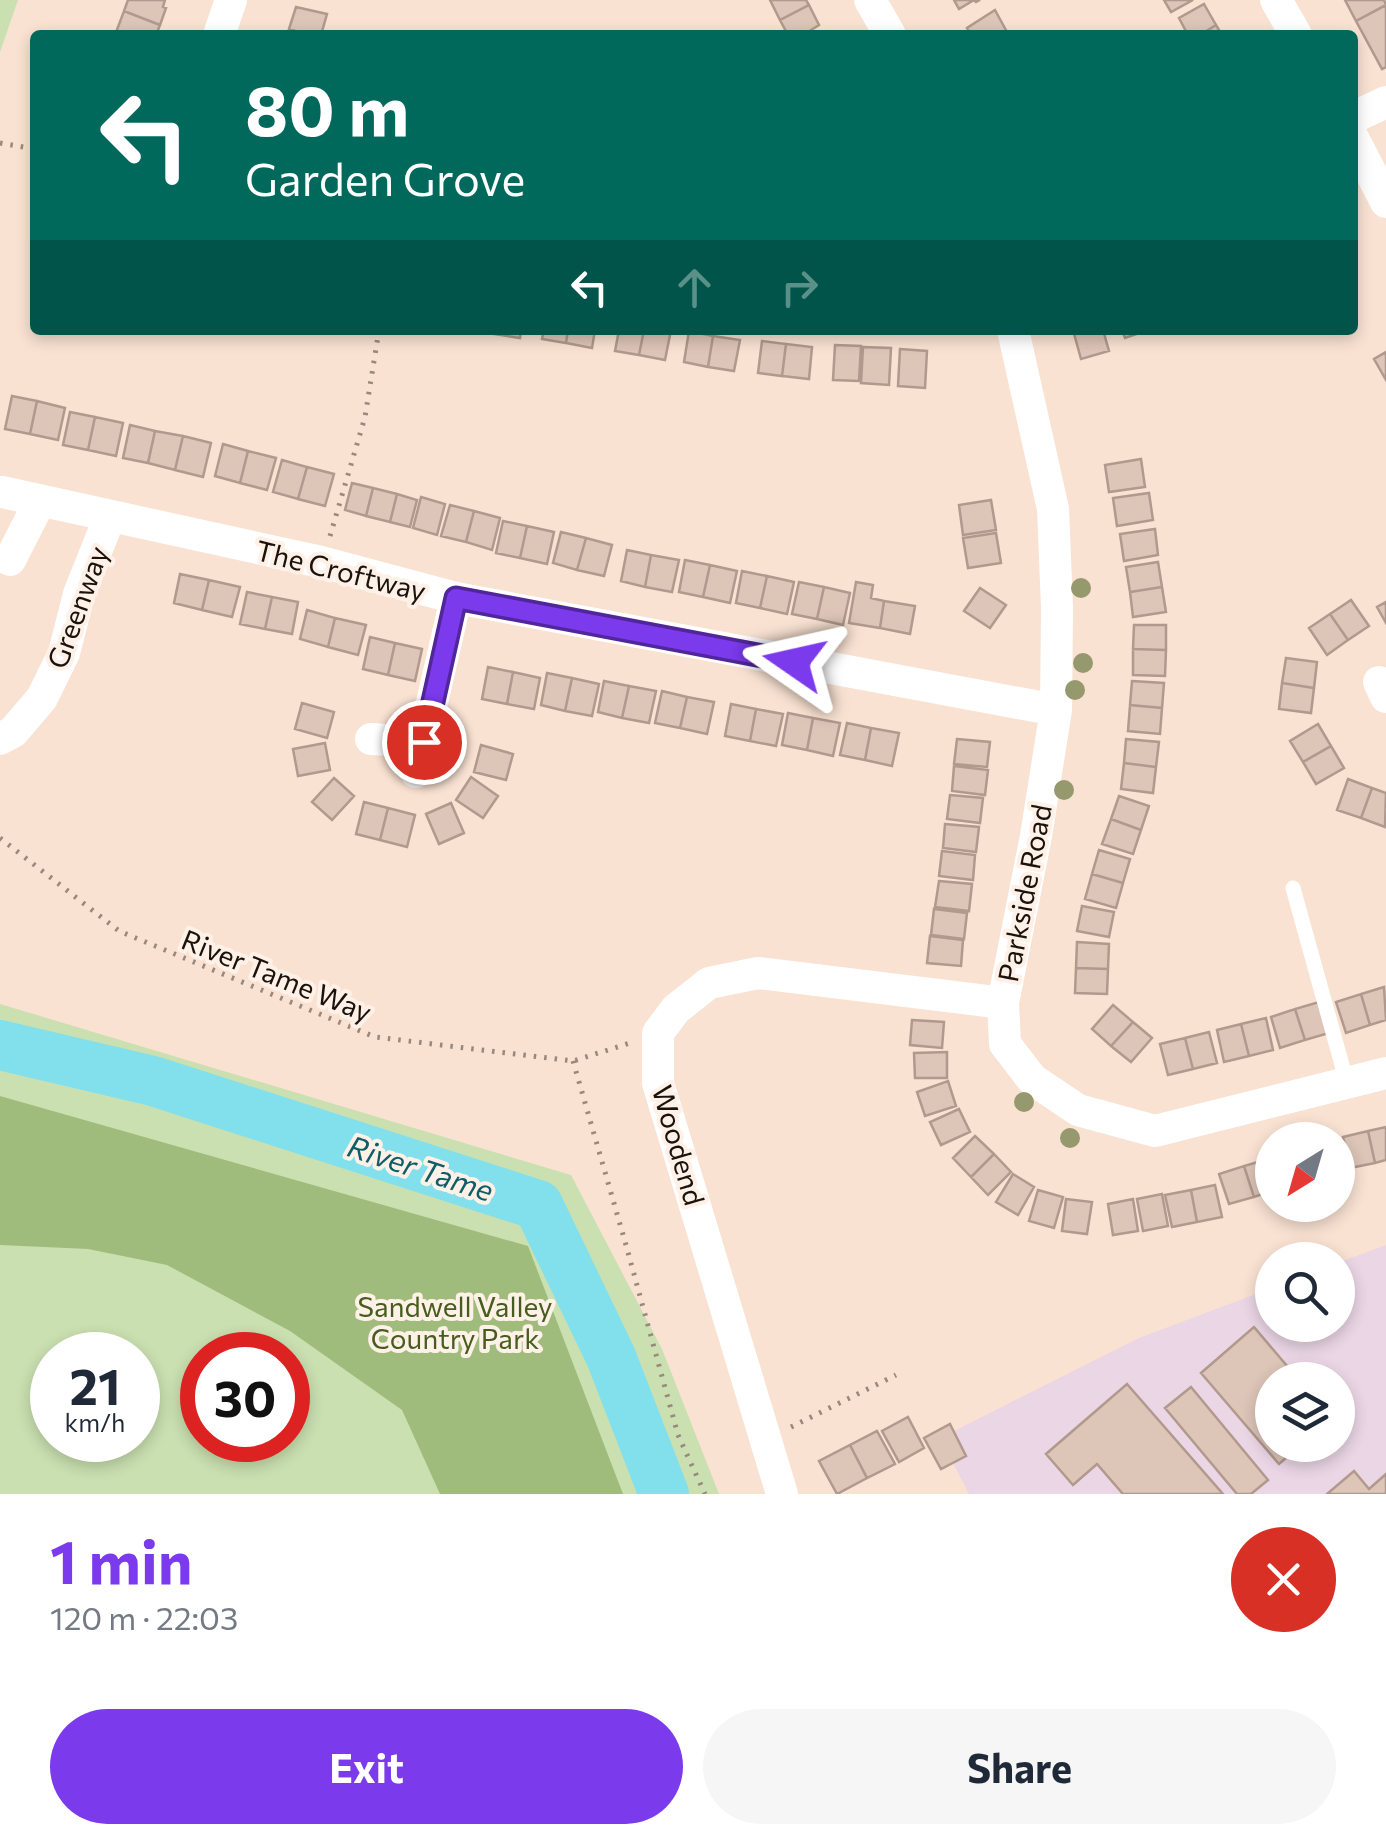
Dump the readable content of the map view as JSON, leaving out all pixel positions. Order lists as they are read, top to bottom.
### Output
{
  "streets": {
    "street": [
      "The Croftway",
      "Greenway",
      "Parkside Road",
      "Woodend"
    ],
    "path": ["River Tame Way"]
  },
  "crossings": [
    ["The Croftway", "Greenway"],
    ["The Croftway", "Parkside Road"],
    ["River Tame Way", "Woodend"]
  ],
  "water": ["River Tame"],
  "parks": ["Sandwell Valley Country Park"],
  "north": "bottom left",
  "page": {
    "turn": ["80 m", "Garden Grove"],
    "speed": "21 km/h",
    "limit": "30",
    "heading": ["1 min", "120 m · 22:03"],
    "buttons": ["Exit", "Share"]
  }
}
